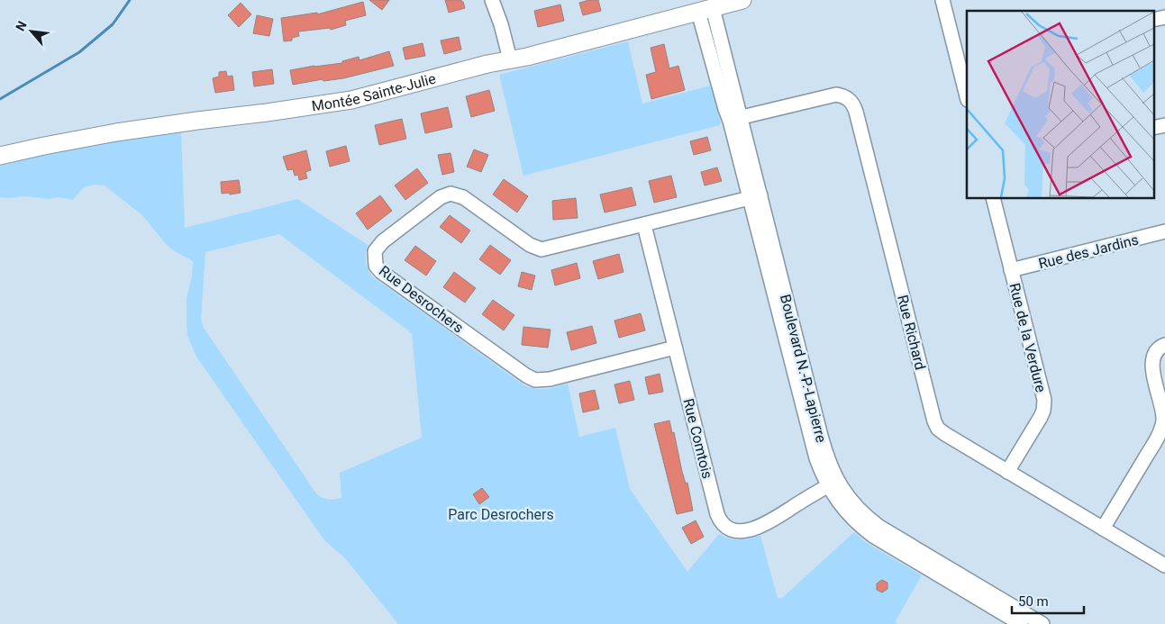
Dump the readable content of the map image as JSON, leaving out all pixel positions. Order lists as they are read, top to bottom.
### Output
{
  "streets": {
    "main road": ["Montée Sainte-Julie"],
    "street": [
      "Rue des Jardins",
      "Rue Desrochers",
      "Rue Richard",
      "Rue de la Verdure",
      "Boulevard N.-P.-Lapierre",
      "Rue Comtois"
    ]
  },
  "crossings": [
    ["Montée Sainte-Julie", "Boulevard N.-P.-Lapierre"],
    ["Rue des Jardins", "Rue de la Verdure"],
    ["Rue Desrochers", "Boulevard N.-P.-Lapierre"],
    ["Rue Desrochers", "Rue Comtois"],
    ["Rue Richard", "Rue de la Verdure"],
    ["Rue Richard", "Boulevard N.-P.-Lapierre"],
    ["Boulevard N.-P.-Lapierre", "Rue Comtois"]
  ],
  "parks": ["Parc Desrochers"],
  "scale_bar": "50 m",
  "north": "top left"
}
